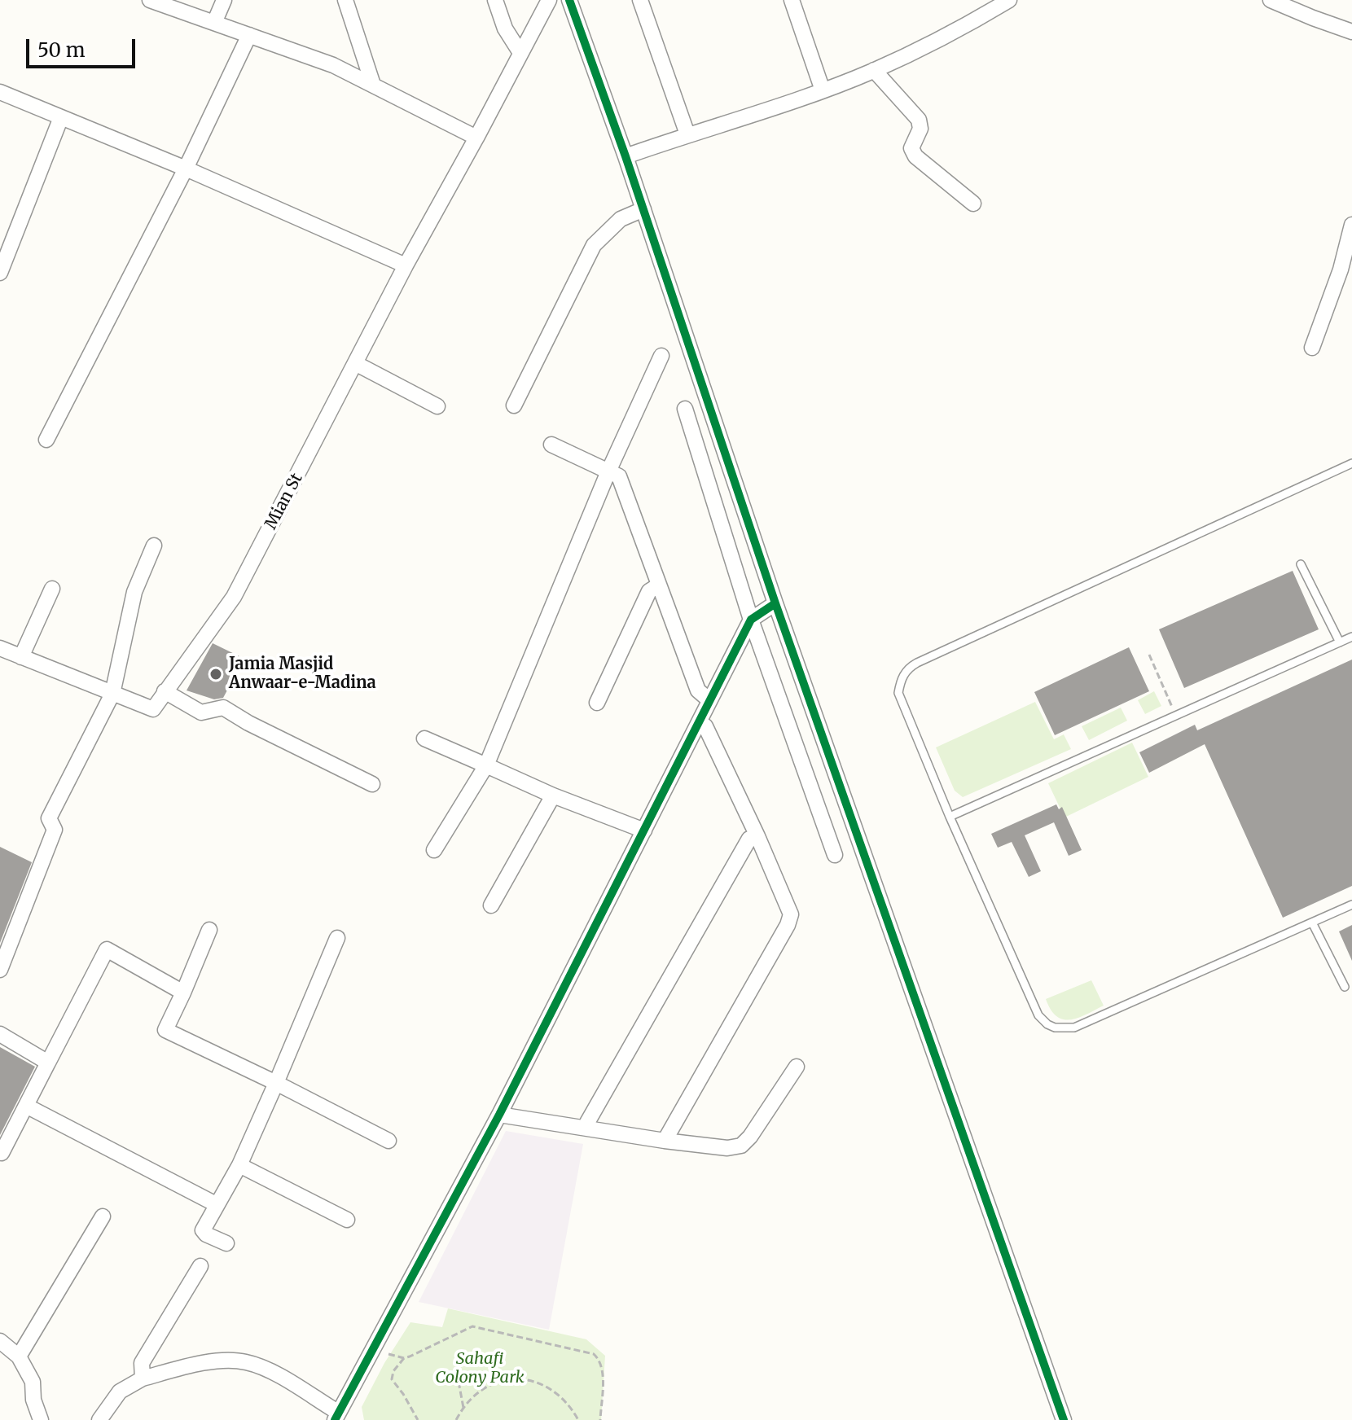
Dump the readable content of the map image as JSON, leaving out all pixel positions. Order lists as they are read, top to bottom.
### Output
{
  "streets": {
    "street": ["Mian St"]
  },
  "parks": ["Sahafi Colony Park"],
  "places": ["Jamia Masjid Anwaar-e-Madina"],
  "scale_bar": "50 m"
}
